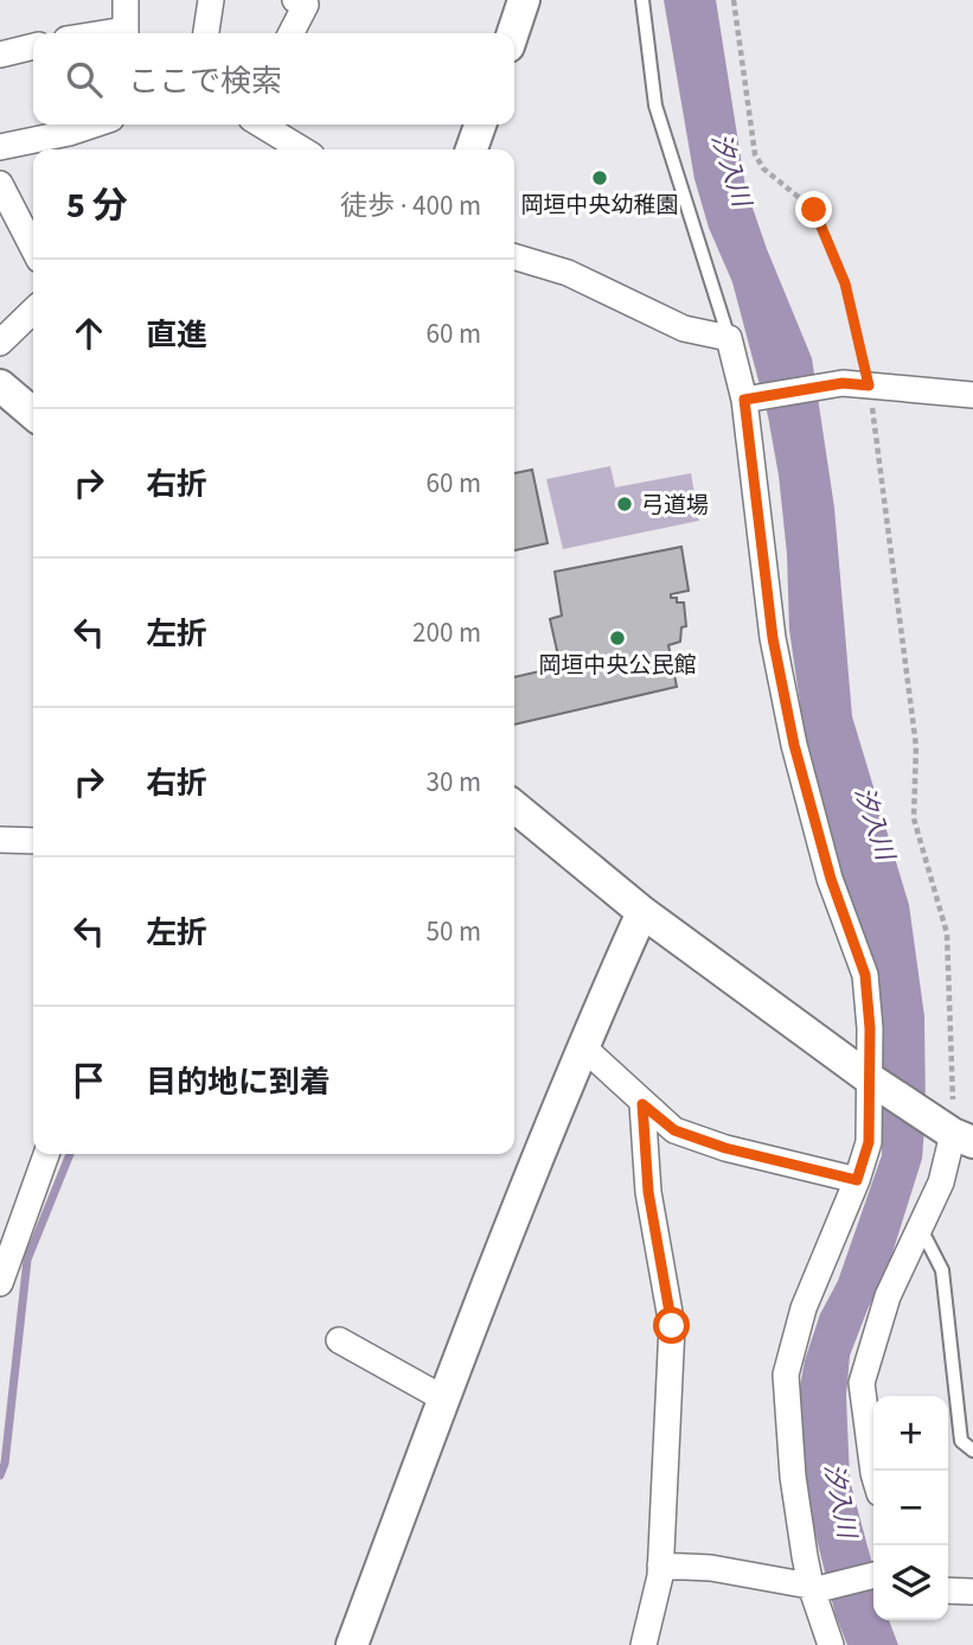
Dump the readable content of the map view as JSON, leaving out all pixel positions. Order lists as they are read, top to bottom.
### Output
{
  "water": ["汐入川"],
  "places": ["岡垣中央幼稚園", "弓道場", "岡垣中央公民館"],
  "page": {
    "search": "ここで検索",
    "heading": ["5 分", "徒歩 · 400 m"],
    "list": [
      ["直進", "60 m"],
      ["右折", "60 m"],
      ["左折", "200 m"],
      ["右折", "30 m"],
      ["左折", "50 m"],
      "目的地に到着"
    ],
    "map_buttons": ["+", "−"]
  }
}
